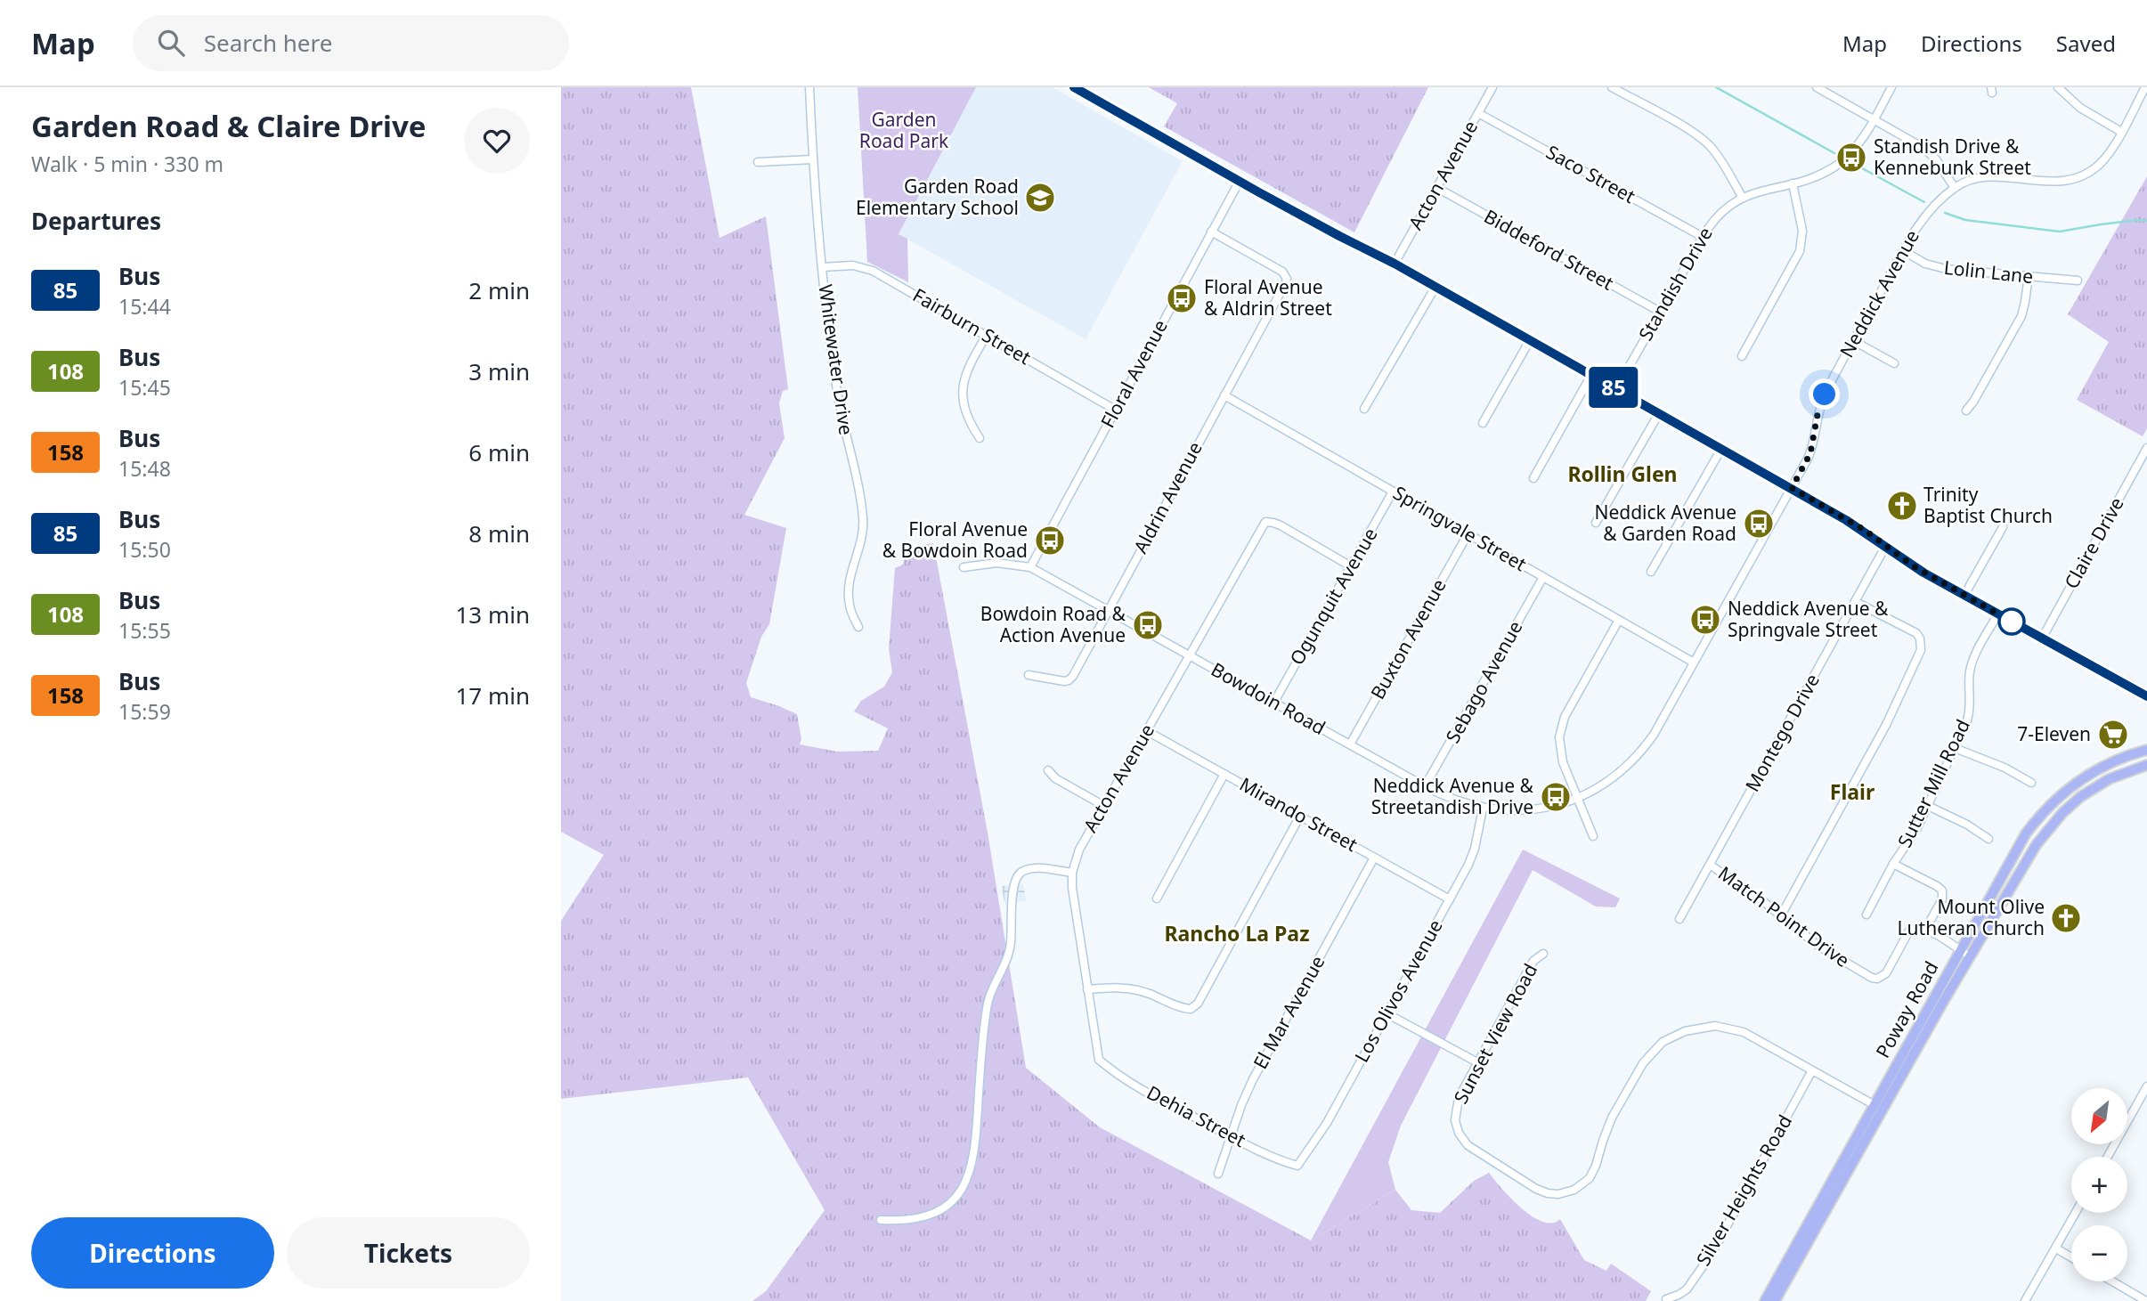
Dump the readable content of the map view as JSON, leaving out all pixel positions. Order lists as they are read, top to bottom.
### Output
{
  "streets": {
    "main road": ["Poway Road"],
    "street": [
      "Saco Street",
      "Acton Avenue",
      "Biddeford Street",
      "Lolin Lane",
      "Standish Drive",
      "Neddick Avenue",
      "Fairburn Street",
      "Whitewater Drive",
      "Floral Avenue",
      "Aldrin Avenue",
      "Springvale Street",
      "Claire Drive",
      "Ogunquit Avenue",
      "Buxton Avenue",
      "Sebago Avenue",
      "Bowdoin Road",
      "Montego Drive",
      "Sutter Mill Road",
      "Mirando Street",
      "Match Point Drive",
      "Los Olivos Avenue",
      "El Mar Avenue",
      "Sunset View Road",
      "Dehia Street",
      "Silver Heights Road"
    ]
  },
  "crossings": [
    ["Saco Street", "Acton Avenue"],
    ["Saco Street", "Standish Drive"],
    ["Acton Avenue", "Biddeford Street"],
    ["Acton Avenue", "Ogunquit Avenue"],
    ["Acton Avenue", "Bowdoin Road"],
    ["Acton Avenue", "Mirando Street"],
    ["Acton Avenue", "Dehia Street"],
    ["Biddeford Street", "Standish Drive"],
    ["Lolin Lane", "Neddick Avenue"],
    ["Neddick Avenue", "Springvale Street"],
    ["Neddick Avenue", "Bowdoin Road"],
    ["Fairburn Street", "Whitewater Drive"],
    ["Fairburn Street", "Floral Avenue"],
    ["Floral Avenue", "Aldrin Avenue"],
    ["Floral Avenue", "Bowdoin Road"],
    ["Aldrin Avenue", "Springvale Street"],
    ["Aldrin Avenue", "Bowdoin Road"],
    ["Springvale Street", "Ogunquit Avenue"],
    ["Springvale Street", "Buxton Avenue"],
    ["Springvale Street", "Sebago Avenue"],
    ["Ogunquit Avenue", "Bowdoin Road"],
    ["Buxton Avenue", "Bowdoin Road"],
    ["Sebago Avenue", "Bowdoin Road"],
    ["Bowdoin Road", "Los Olivos Avenue"],
    ["Montego Drive", "Match Point Drive"],
    ["Mirando Street", "Los Olivos Avenue"],
    ["Mirando Street", "El Mar Avenue"],
    ["Los Olivos Avenue", "Dehia Street"],
    ["El Mar Avenue", "Dehia Street"],
    ["Sunset View Road", "Silver Heights Road"]
  ],
  "districts": ["Rollin Glen", "Flair", "Rancho La Paz"],
  "parks": ["Garden Road Park"],
  "places": {
    "bus stop": [
      "Standish Drive & Kennebunk Street",
      "Floral Avenue & Aldrin Street",
      "Neddick Avenue & Garden Road",
      "Floral Avenue & Bowdoin Road",
      "Neddick Avenue & Springvale Street",
      "Bowdoin Road & Action Avenue",
      "Neddick Avenue & Streetandish Drive"
    ],
    "school or university": ["Garden Road Elementary School"],
    "church": ["Trinity Baptist Church", "Mount Olive Lutheran Church"],
    "supermarket": ["7-Eleven"]
  },
  "lines": ["bus line 85"],
  "north": "bottom left",
  "page": {
    "header": "Map",
    "search": "Search here",
    "nav": ["Map", "Directions", "Saved"],
    "heading": [
      ["Garden Road & Claire Drive", "Walk · 5 min · 330 m"],
      "Departures"
    ],
    "on_map": "85",
    "list": [
      {
        "mark": "85",
        "name": "Bus",
        "note": "15:44",
        "value": "2 min"
      },
      {
        "mark": "108",
        "name": "Bus",
        "note": "15:45",
        "value": "3 min"
      },
      {
        "mark": "158",
        "name": "Bus",
        "note": "15:48",
        "value": "6 min"
      },
      {
        "mark": "85",
        "name": "Bus",
        "note": "15:50",
        "value": "8 min"
      },
      {
        "mark": "108",
        "name": "Bus",
        "note": "15:55",
        "value": "13 min"
      },
      {
        "mark": "158",
        "name": "Bus",
        "note": "15:59",
        "value": "17 min"
      }
    ],
    "map_buttons": ["+", "−"],
    "buttons": ["Directions", "Tickets"]
  }
}
